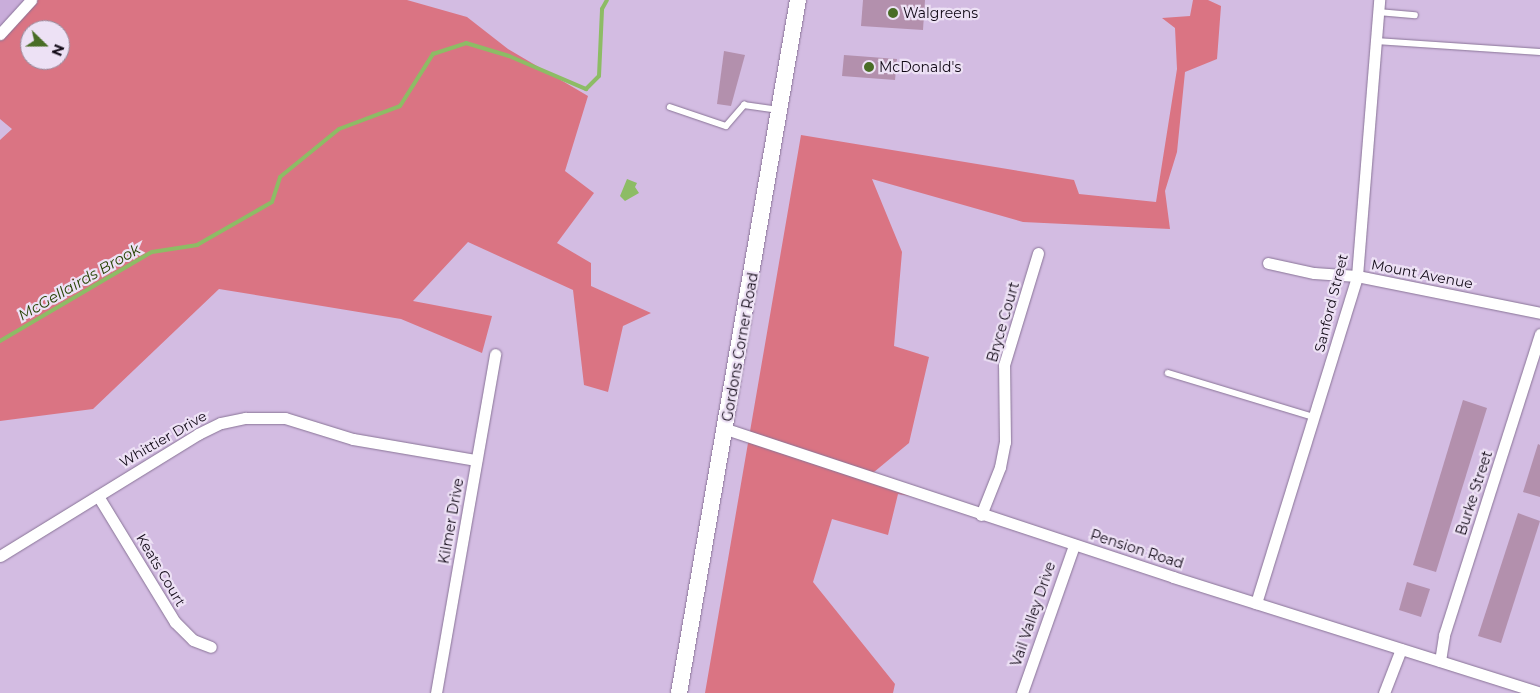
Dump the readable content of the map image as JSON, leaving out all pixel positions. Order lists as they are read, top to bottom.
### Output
{
  "streets": {
    "street": [
      "Mount Avenue",
      "Sanford Street",
      "Bryce Court",
      "Gordons Corner Road",
      "Whittier Drive",
      "Burke Street",
      "Kilmer Drive",
      "Pension Road",
      "Keats Court",
      "Vail Valley Drive"
    ]
  },
  "crossings": [
    ["Mount Avenue", "Sanford Street"],
    ["Sanford Street", "Pension Road"],
    ["Bryce Court", "Pension Road"],
    ["Gordons Corner Road", "Pension Road"],
    ["Whittier Drive", "Kilmer Drive"],
    ["Whittier Drive", "Keats Court"],
    ["Burke Street", "Pension Road"],
    ["Pension Road", "Vail Valley Drive"]
  ],
  "water": ["McGellairds Brook"],
  "places": ["Walgreens", "McDonald's"],
  "north": "right"
}
